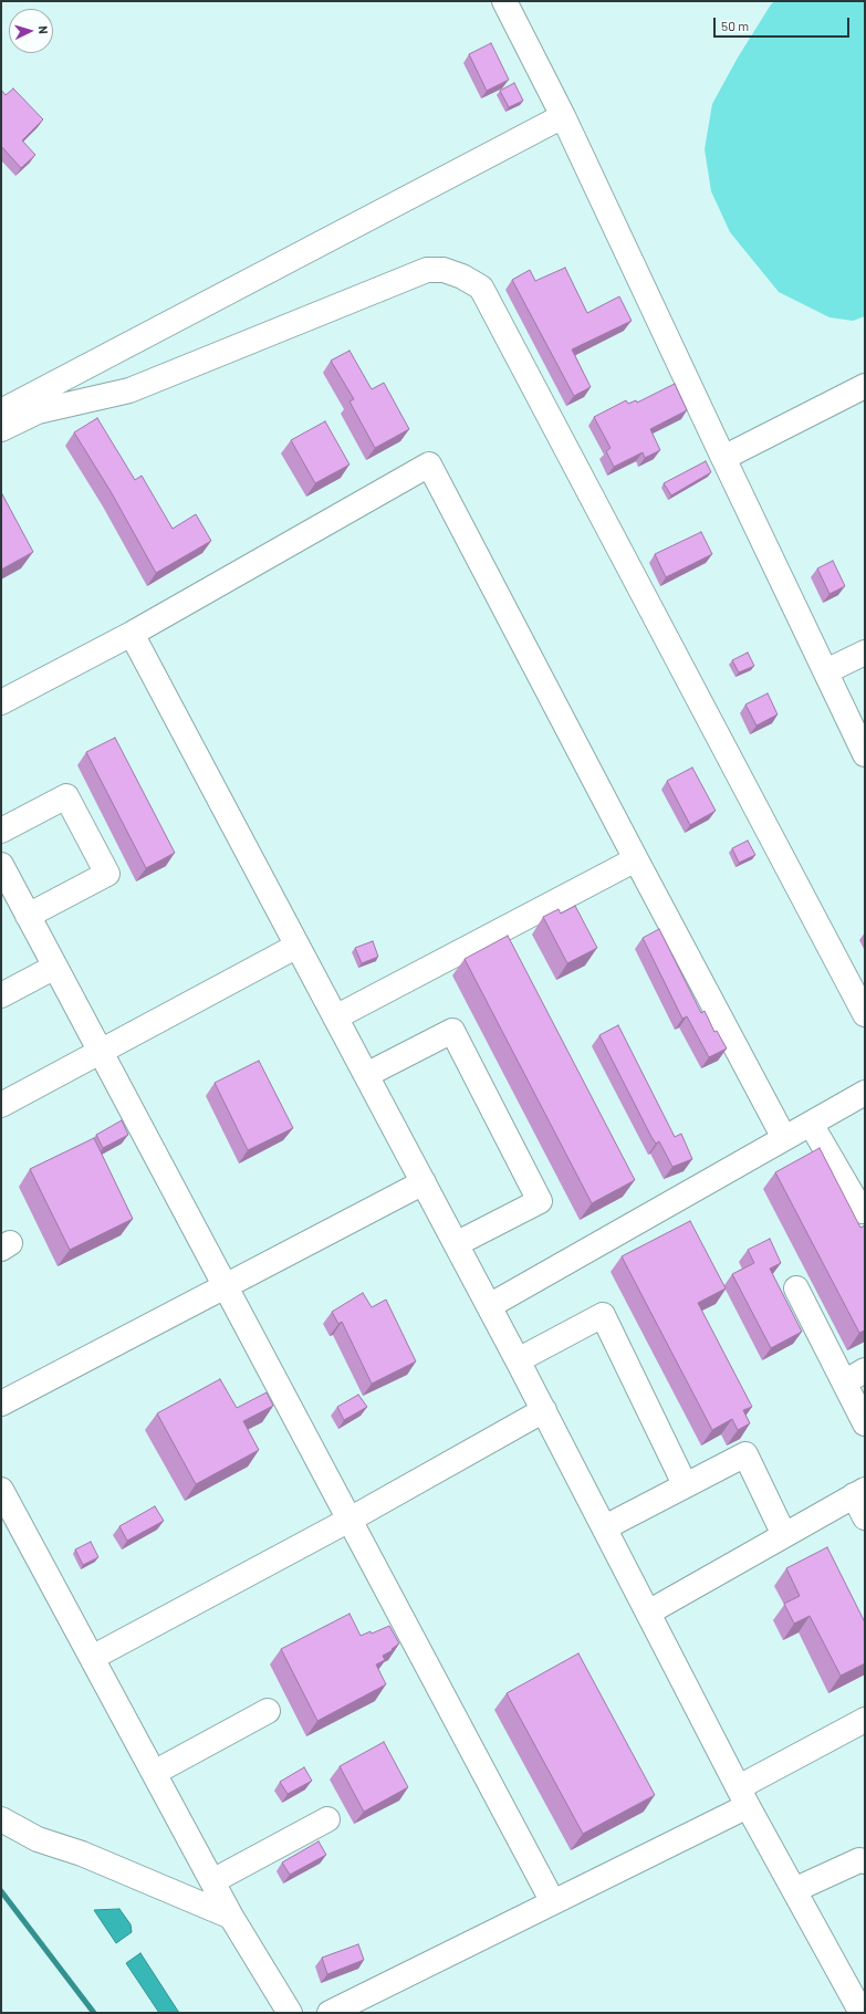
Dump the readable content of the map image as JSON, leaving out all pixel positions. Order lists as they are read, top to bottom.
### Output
{
  "scale_bar": "50 m",
  "north": "right"
}
